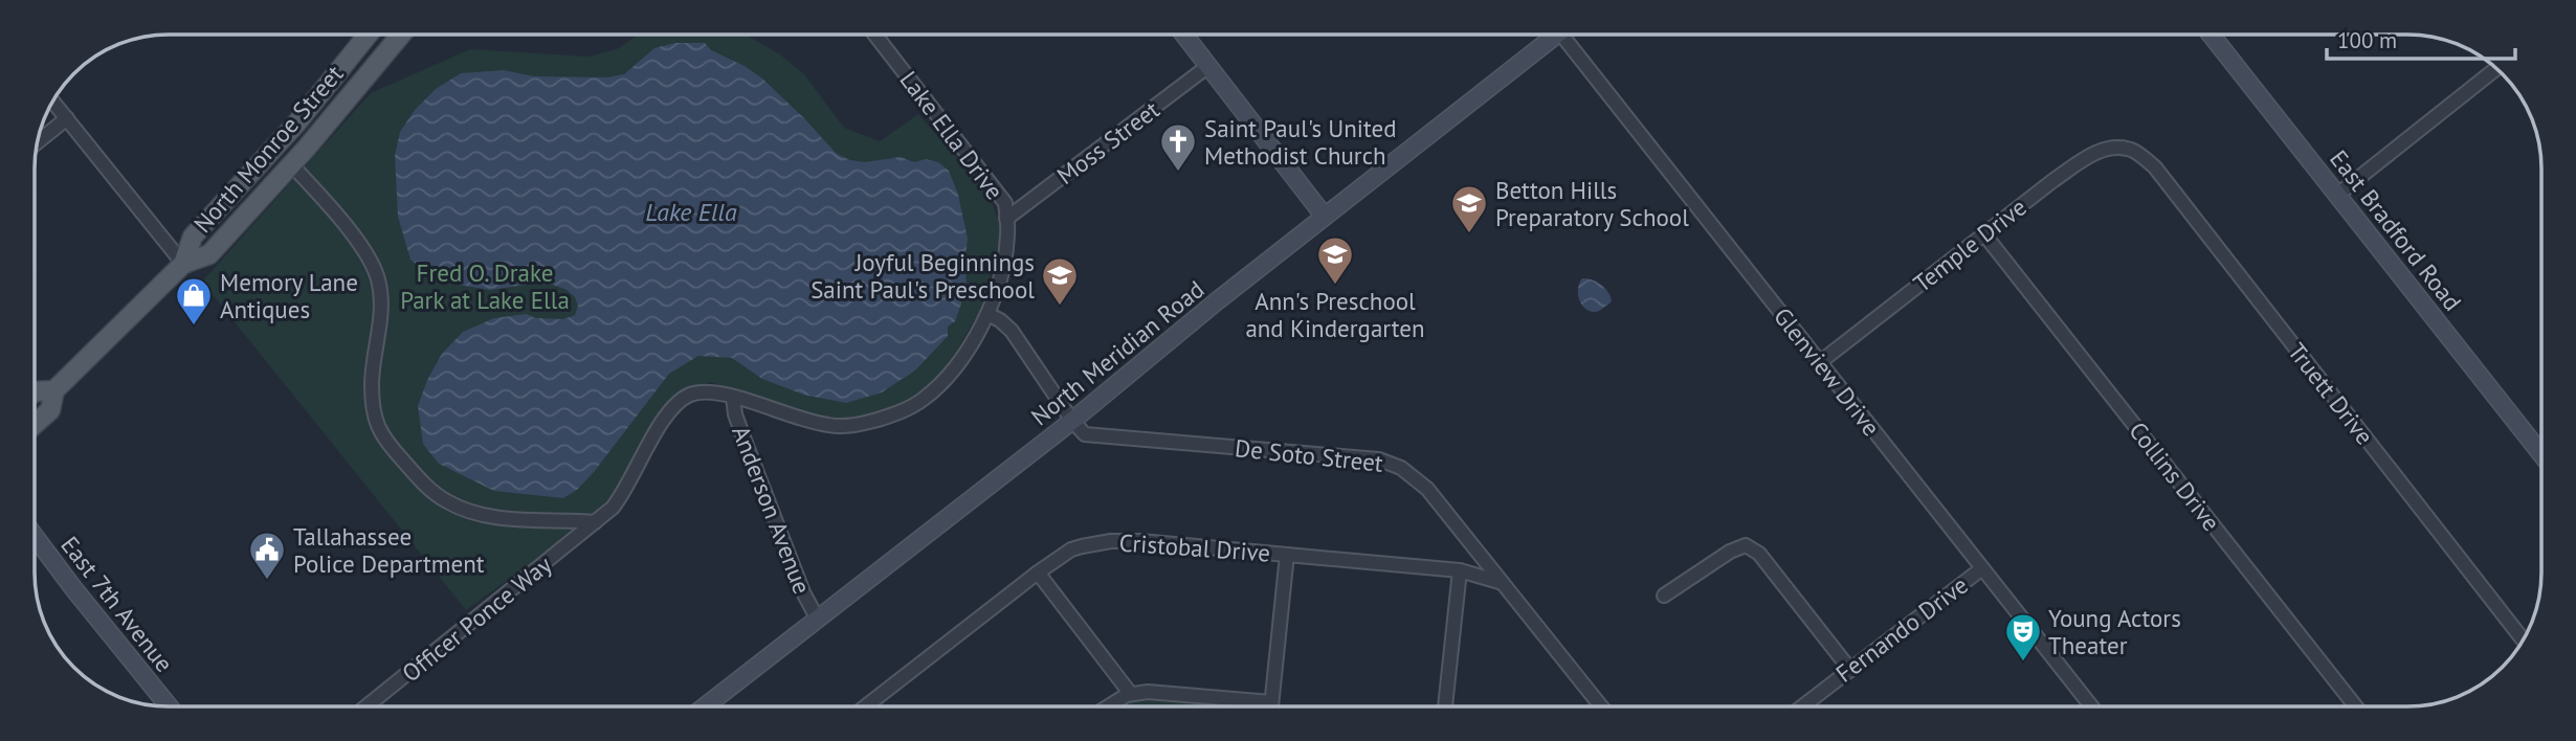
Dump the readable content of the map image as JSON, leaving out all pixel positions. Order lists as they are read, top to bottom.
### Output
{
  "streets": {
    "main road": ["North Monroe Street"],
    "street": [
      "Lake Ella Drive",
      "Moss Street",
      "East Bradford Road",
      "Temple Drive",
      "North Meridian Road",
      "Glenview Drive",
      "Truett Drive",
      "De Soto Street",
      "Collins Drive",
      "Anderson Avenue",
      "Cristobal Drive",
      "East 7th Avenue",
      "Officer Ponce Way",
      "Fernando Drive"
    ]
  },
  "crossings": [
    ["Lake Ella Drive", "Moss Street"],
    ["Lake Ella Drive", "Anderson Avenue"],
    ["Lake Ella Drive", "Officer Ponce Way"],
    ["Temple Drive", "Glenview Drive"],
    ["Temple Drive", "Truett Drive"],
    ["Temple Drive", "Collins Drive"],
    ["North Meridian Road", "De Soto Street"],
    ["North Meridian Road", "Anderson Avenue"],
    ["Glenview Drive", "Fernando Drive"],
    ["De Soto Street", "Cristobal Drive"]
  ],
  "water": ["Lake Ella"],
  "parks": ["Fred O. Drake Park at Lake Ella"],
  "places": {
    "church": ["Saint Paul's United Methodist Church"],
    "school or university": ["Betton Hills Preparatory School", "Ann's Preschool and Kindergarten", "Joyful Beginnings Saint Paul's Preschool"],
    "shop": ["Memory Lane Antiques"],
    "public building": ["Tallahassee Police Department"],
    "theatre": ["Young Actors Theater"]
  },
  "scale_bar": "100 m"
}
